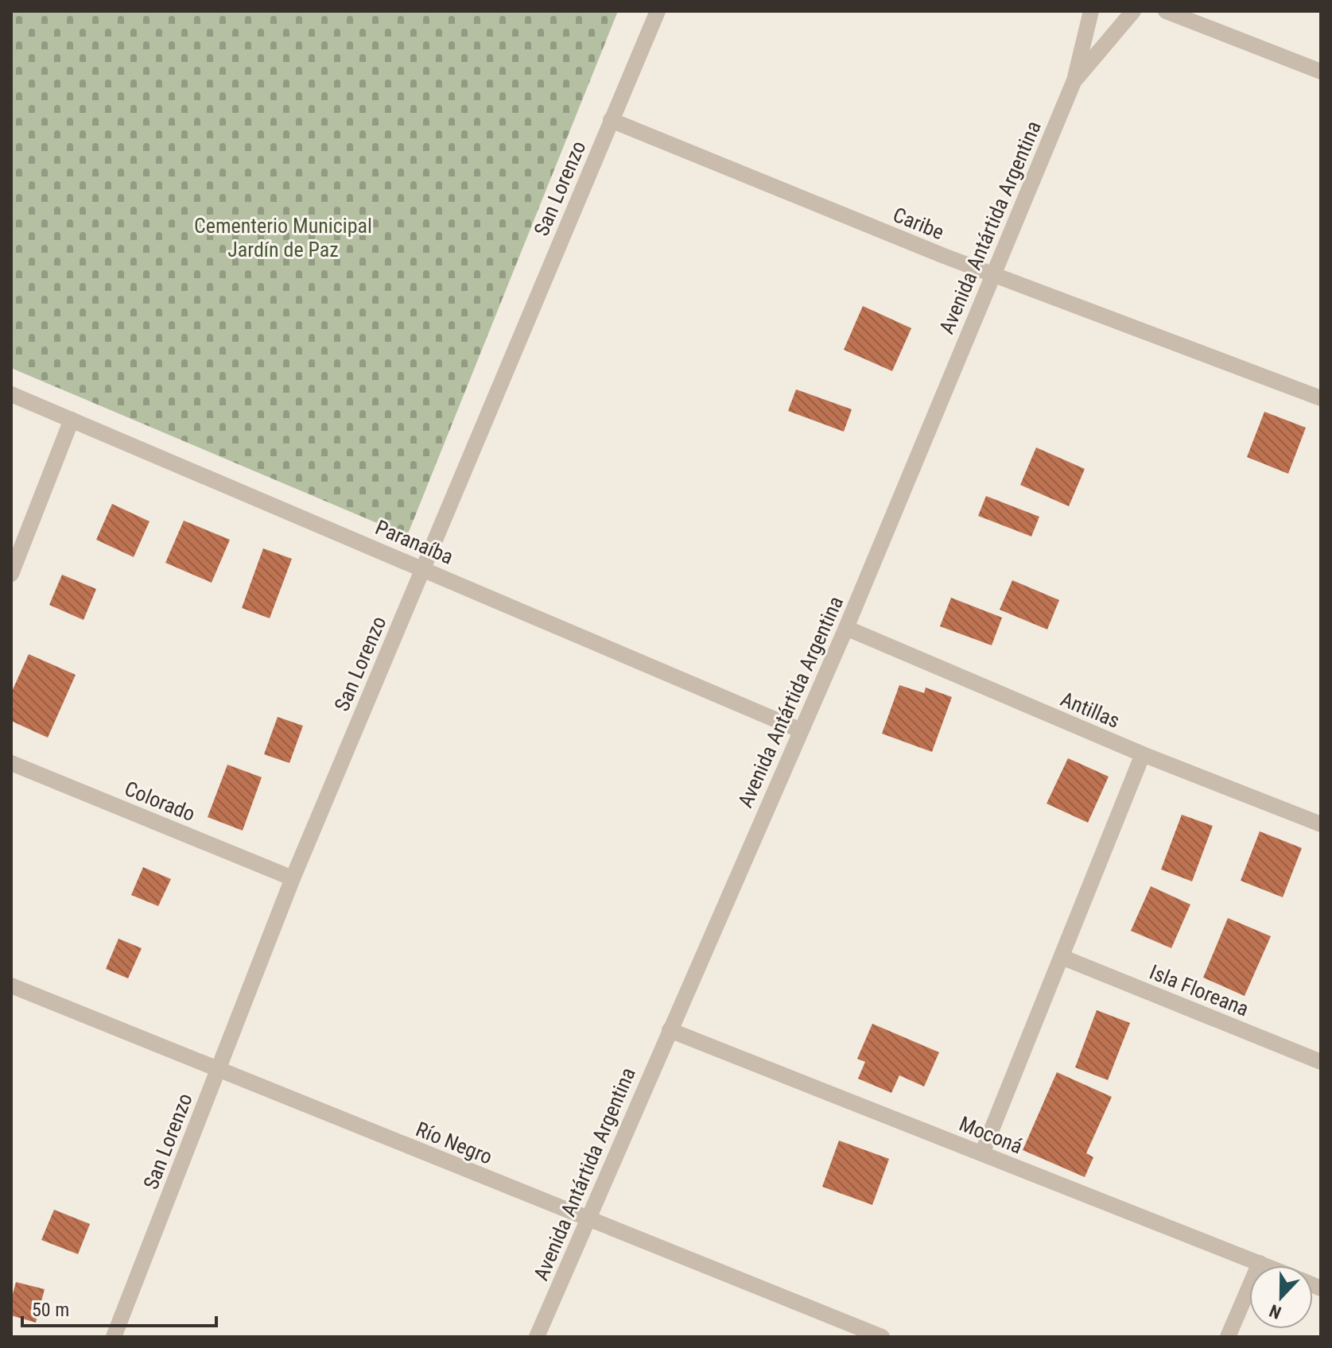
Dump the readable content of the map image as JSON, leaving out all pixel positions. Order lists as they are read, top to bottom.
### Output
{
  "streets": {
    "street": [
      "San Lorenzo",
      "Caribe",
      "Avenida Antártida Argentina",
      "Paranaíba",
      "Antillas",
      "Colorado",
      "Isla Floreana",
      "Moconá",
      "Río Negro"
    ]
  },
  "crossings": [
    ["San Lorenzo", "Caribe"],
    ["San Lorenzo", "Paranaíba"],
    ["San Lorenzo", "Colorado"],
    ["San Lorenzo", "Río Negro"],
    ["Caribe", "Avenida Antártida Argentina"],
    ["Avenida Antártida Argentina", "Paranaíba"],
    ["Avenida Antártida Argentina", "Antillas"],
    ["Avenida Antártida Argentina", "Moconá"],
    ["Avenida Antártida Argentina", "Río Negro"]
  ],
  "parks": ["Cementerio Municipal Jardín de Paz"],
  "scale_bar": "50 m",
  "north": "bottom"
}
